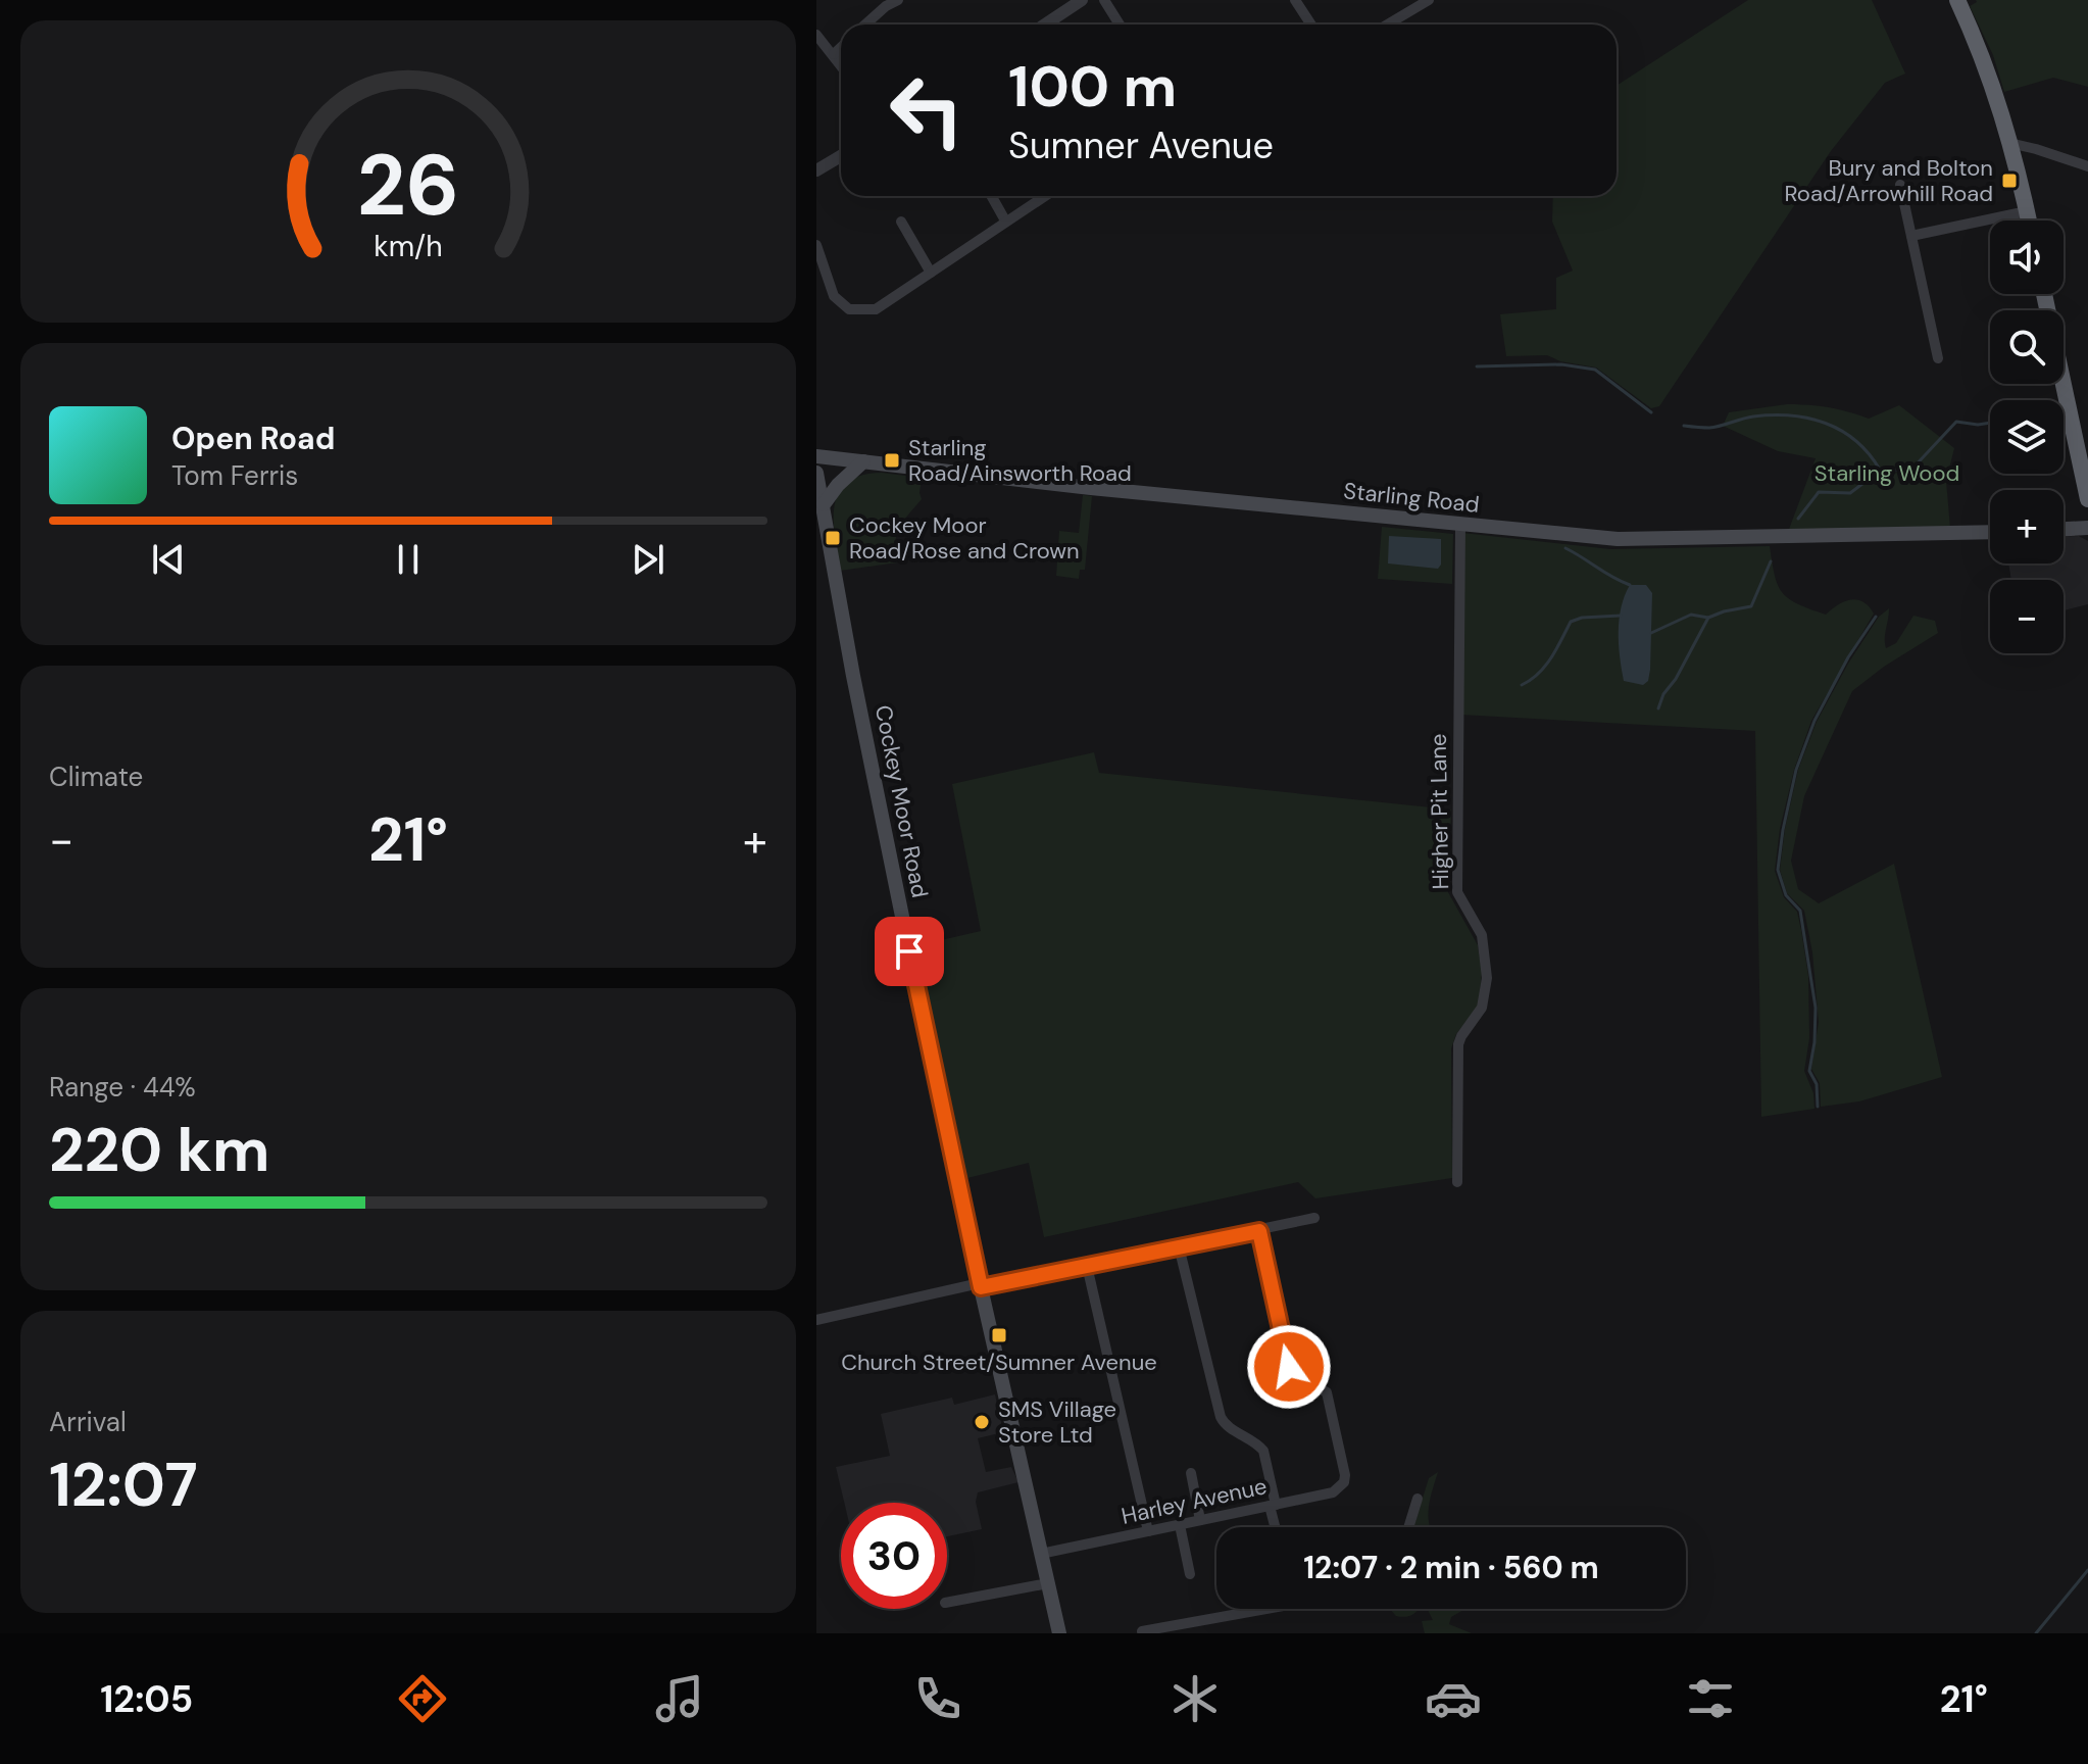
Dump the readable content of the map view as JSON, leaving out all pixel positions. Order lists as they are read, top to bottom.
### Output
{
  "streets": {
    "main road": ["Starling Road", "Cockey Moor Road"],
    "street": ["Higher Pit Lane", "Harley Avenue"]
  },
  "crossings": [
    ["Starling Road", "Higher Pit Lane"],
    ["Cockey Moor Road", "Harley Avenue"]
  ],
  "parks": ["Starling Wood"],
  "places": {
    "transit": [
      "Bury and Bolton Road/Arrowhill Road",
      "Starling Road/Ainsworth Road",
      "Cockey Moor Road/Rose and Crown",
      "Church Street/Sumner Avenue"
    ],
    "other": ["SMS Village Store Ltd"]
  },
  "page": {
    "turn": ["100 m", "Sumner Avenue"],
    "map_buttons": ["+", "−"],
    "song": ["Open Road", "Tom Ferris"],
    "tile": [
      "Climate",
      ["Range · 44%", "220 km"],
      ["Arrival", "12:07"]
    ],
    "heat": ["−", "21°", "+"],
    "limit": "30",
    "trip": "12:07 · 2 min · 560 m",
    "tabs": ["12:05", "21°"],
    "gauge": ["26", "km/h"]
  }
}
